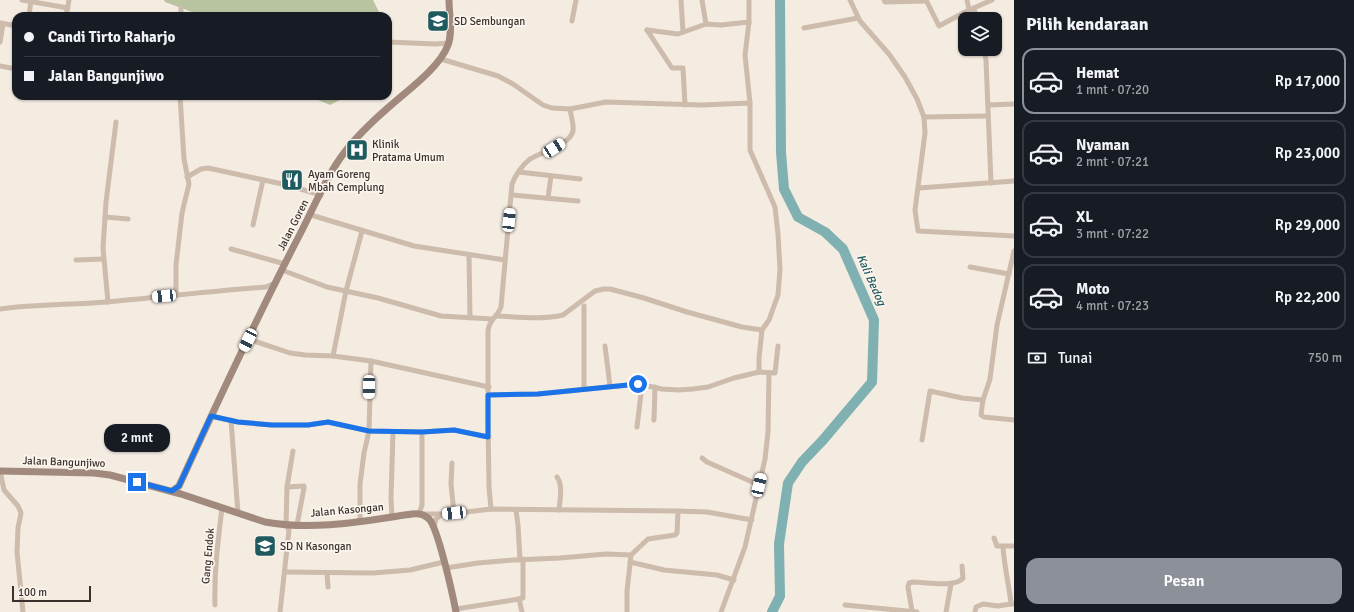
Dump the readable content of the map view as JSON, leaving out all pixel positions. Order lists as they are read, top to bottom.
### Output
{
  "streets": {
    "street": [
      "Jalan Goren",
      "Jalan Bangunjiwo",
      "Jalan Kasongan",
      "Gang Endok"
    ]
  },
  "crossings": [
    ["Jalan Goren", "Jalan Bangunjiwo"],
    ["Jalan Goren", "Jalan Kasongan"],
    ["Jalan Bangunjiwo", "Jalan Kasongan"],
    ["Jalan Kasongan", "Gang Endok"]
  ],
  "water": ["Kali Bedog"],
  "places": {
    "school or university": ["SD Sembungan", "SD N Kasongan"],
    "hospital": ["Klinik Pratama Umum"],
    "restaurant": ["Ayam Goreng Mbah Cemplung"]
  },
  "scale_bar": "100 m",
  "page": {
    "heading": "Pilih kendaraan",
    "banner": ["Candi Tirto Raharjo", "Jalan Bangunjiwo"],
    "list": [
      {
        "name": "Hemat",
        "note": "1 mnt · 07:20",
        "value": "Rp 17,000"
      },
      {
        "name": "Nyaman",
        "note": "2 mnt · 07:21",
        "value": "Rp 23,000"
      },
      {
        "name": "XL",
        "note": "3 mnt · 07:22",
        "value": "Rp 29,000"
      },
      {
        "name": "Moto",
        "note": "4 mnt · 07:23",
        "value": "Rp 22,200"
      }
    ],
    "pay": ["Tunai", "750 m"],
    "bubble": "2 mnt",
    "buttons": "Pesan",
    "scale": "100 m"
  }
}
